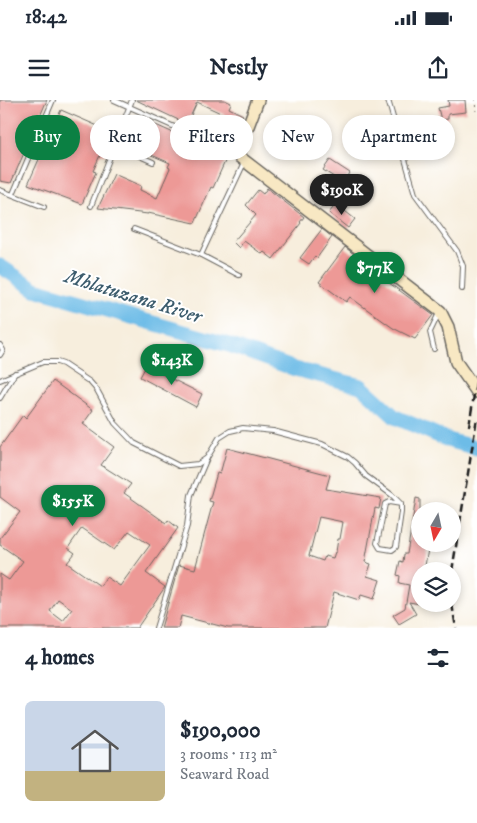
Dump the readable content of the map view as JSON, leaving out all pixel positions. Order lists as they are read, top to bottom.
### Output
{
  "water": ["Mhlatuzana River"],
  "north": "bottom",
  "page": {
    "status": "18:42",
    "header": "Nestly",
    "chip": [
      "Buy",
      "Rent",
      "Filters",
      "New",
      "Apartment"
    ],
    "price": [
      "$190K",
      "$77K",
      "$143K",
      "$155K"
    ],
    "heading": "4 homes",
    "list": [
      {
        "name": "$190,000",
        "note": "3 rooms · 113 m² · Seaward Road"
      }
    ]
  }
}
